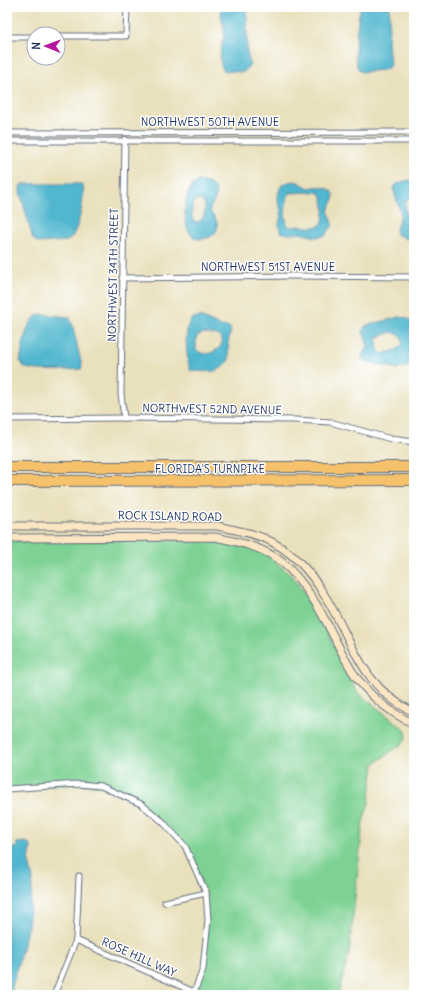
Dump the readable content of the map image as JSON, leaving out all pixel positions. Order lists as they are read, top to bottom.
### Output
{
  "streets": {
    "highway": ["FLORIDA'S TURNPIKE"],
    "main road": ["ROCK ISLAND ROAD"],
    "street": [
      "NORTHWEST 50TH AVENUE",
      "NORTHWEST 51ST AVENUE",
      "NORTHWEST 34TH STREET",
      "NORTHWEST 52ND AVENUE",
      "ROSE HILL WAY"
    ]
  },
  "crossings": [
    ["NORTHWEST 50TH AVENUE", "NORTHWEST 34TH STREET"],
    ["NORTHWEST 51ST AVENUE", "NORTHWEST 34TH STREET"],
    ["NORTHWEST 34TH STREET", "NORTHWEST 52ND AVENUE"]
  ],
  "north": "left"
}
